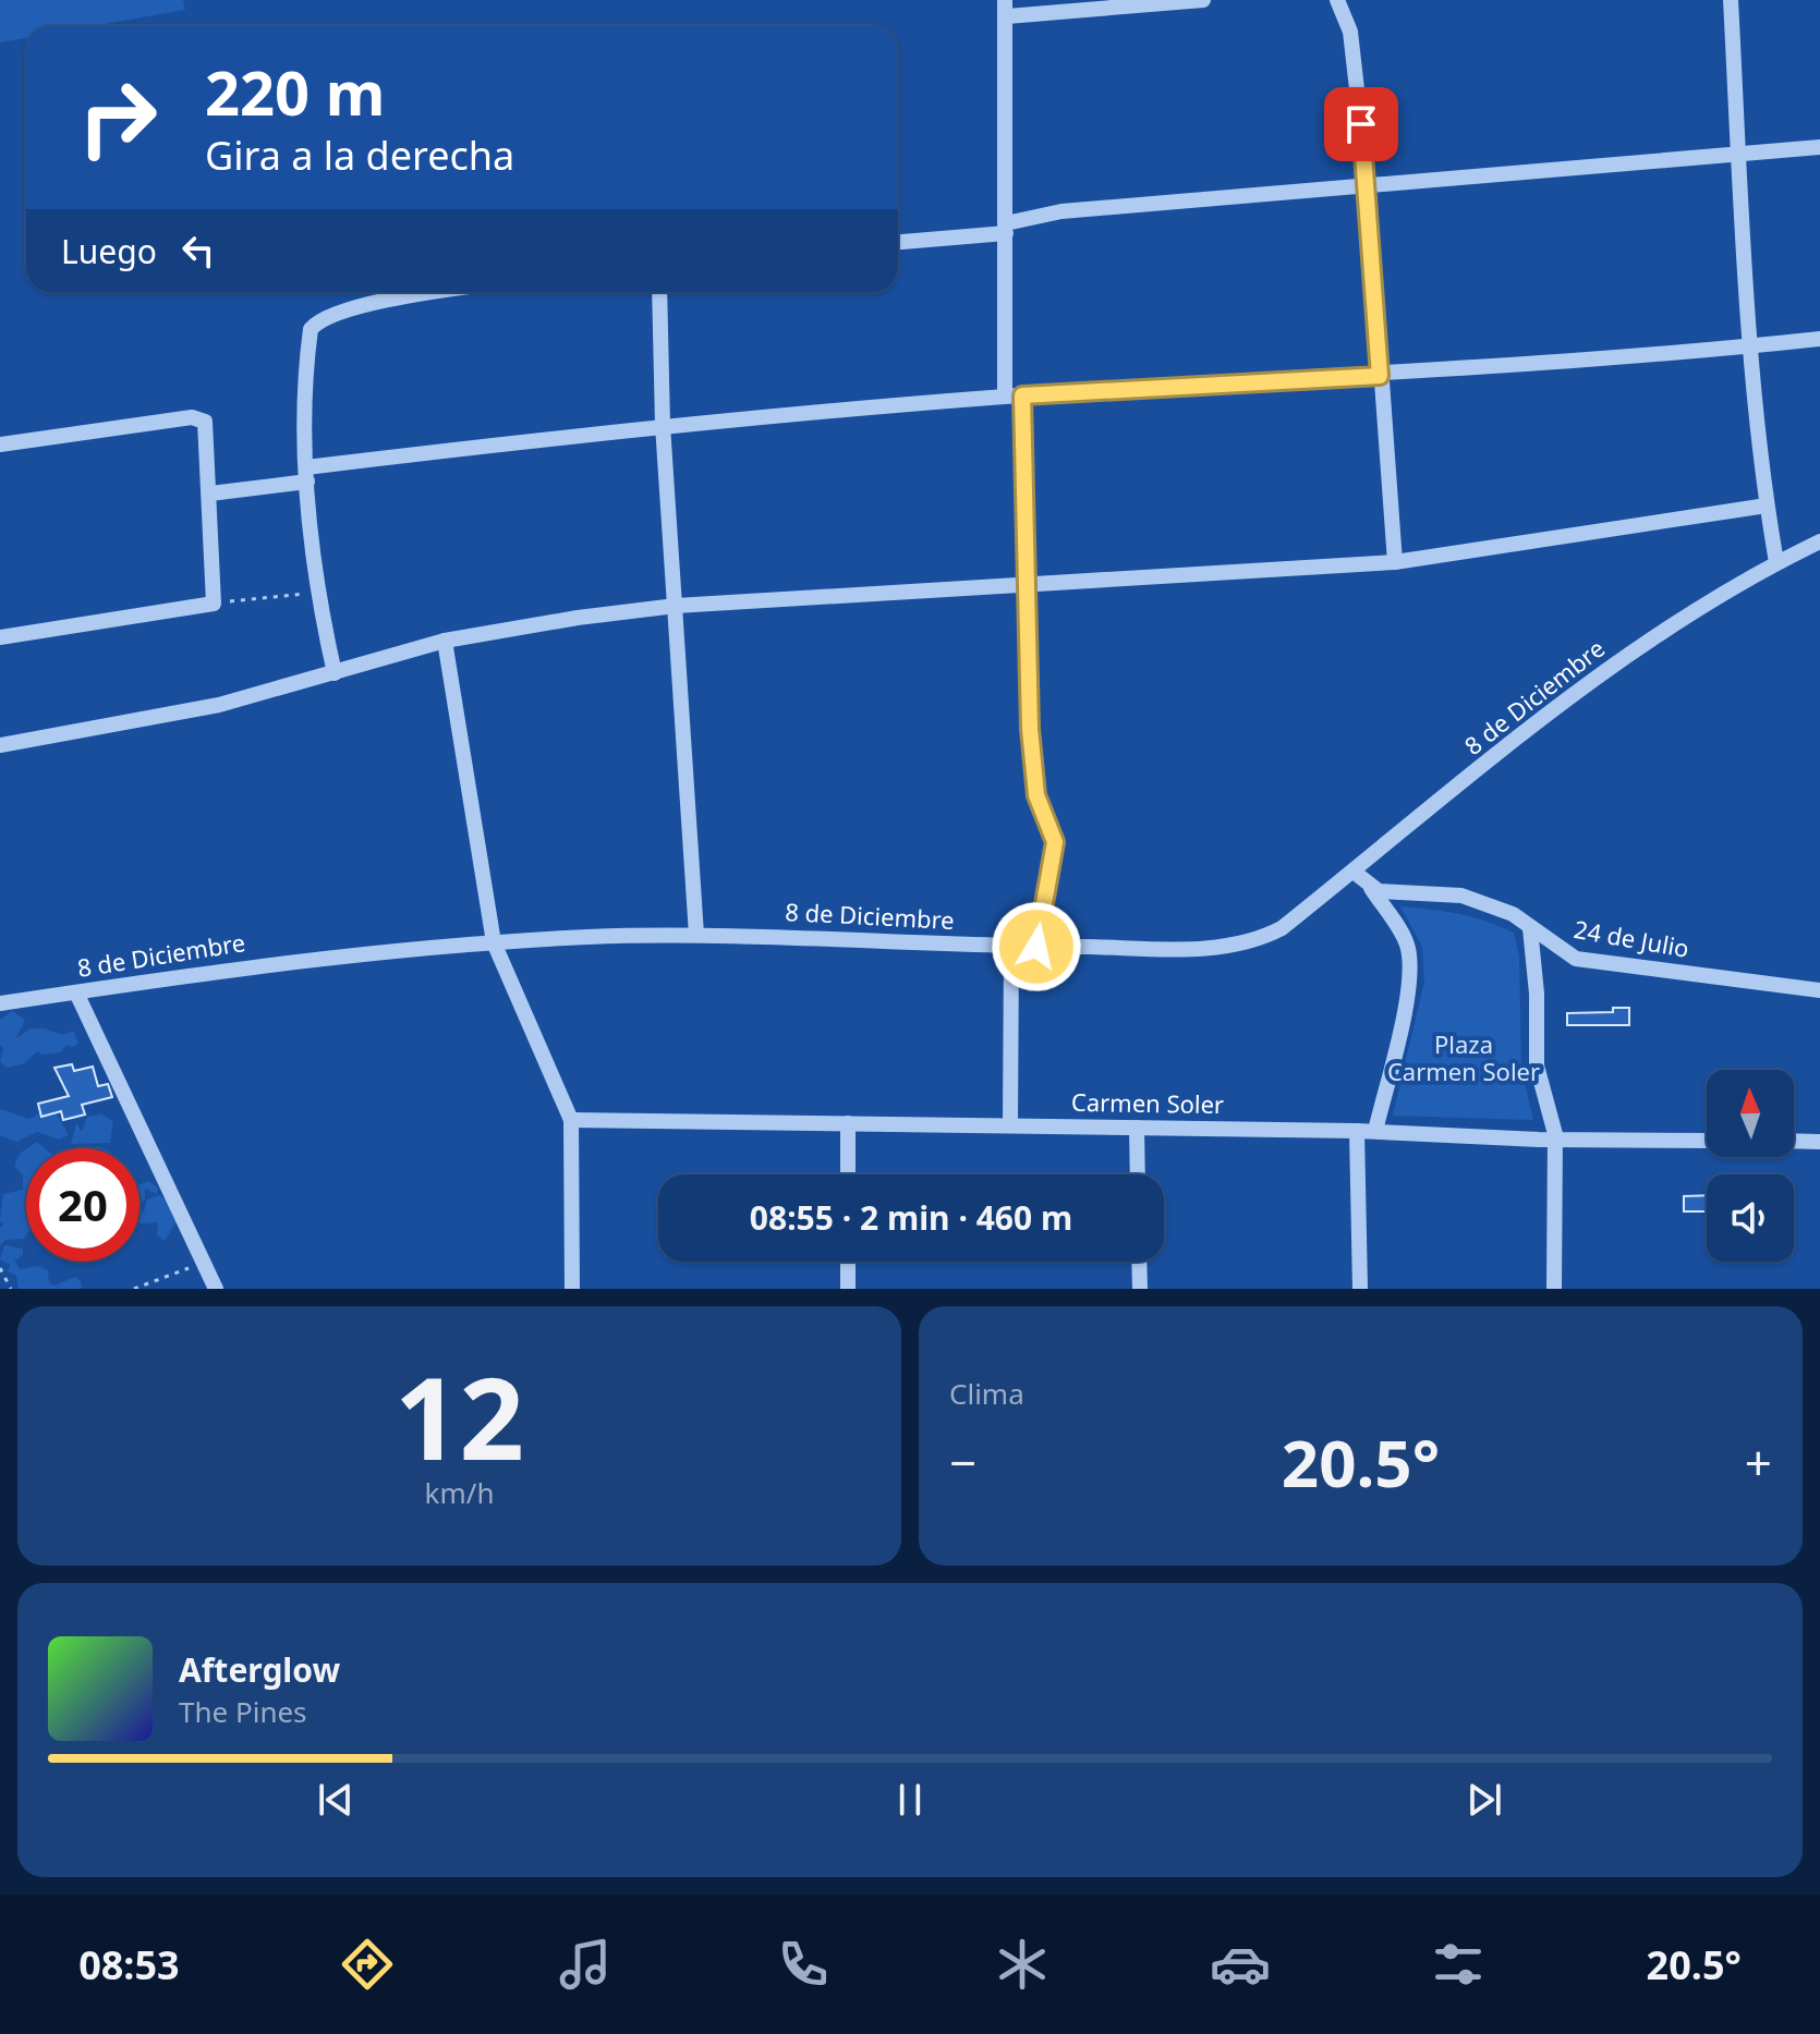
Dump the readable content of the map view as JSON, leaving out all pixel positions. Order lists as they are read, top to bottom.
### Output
{
  "streets": {
    "street": ["8 de Diciembre", "24 de Julio", "Carmen Soler"]
  },
  "parks": ["Plaza Carmen Soler"],
  "north": "top",
  "page": {
    "turn": ["220 m", "Gira a la derecha"],
    "then": "Luego",
    "limit": "20",
    "trip": "08:55 · 2 min · 460 m",
    "tile": [
      ["12", "km/h"],
      "Clima"
    ],
    "heat": ["−", "20.5°", "+"],
    "song": ["Afterglow", "The Pines"],
    "tabs": ["08:53", "20.5°"]
  }
}
